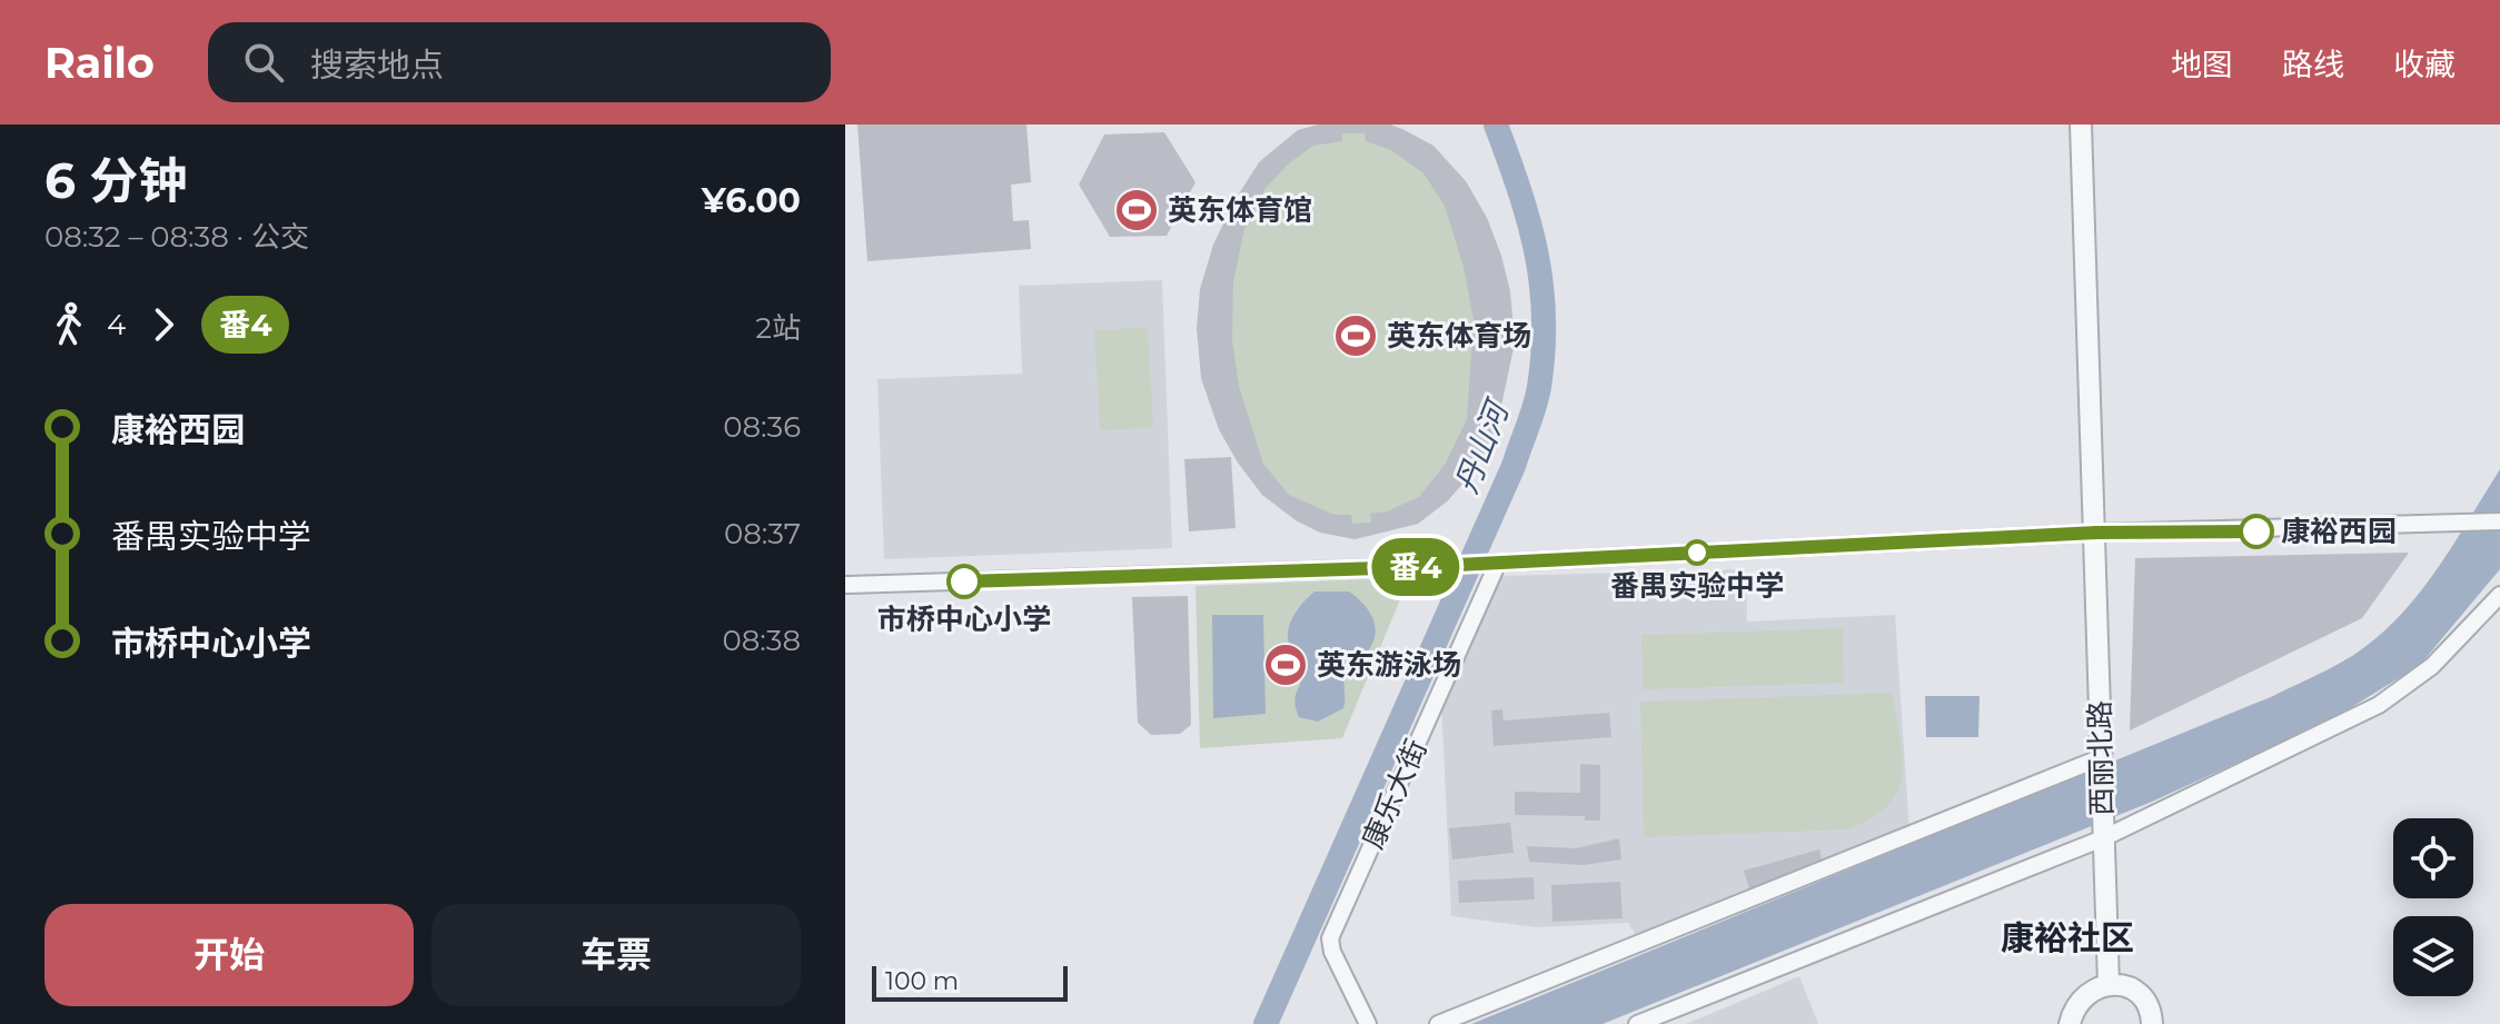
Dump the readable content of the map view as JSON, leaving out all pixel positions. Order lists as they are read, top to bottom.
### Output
{
  "streets": {
    "street": ["西丽北路", "康乐大街"]
  },
  "districts": ["康裕社区"],
  "water": ["丹山河"],
  "places": {
    "sports": ["英东体育馆", "英东体育场", "英东游泳场"],
    "other": ["康裕西园", "番禺实验中学", "市桥中心小学"]
  },
  "lines": ["bus line 番4"],
  "scale_bar": "100 m",
  "page": {
    "header": "Railo",
    "search": "搜索地点",
    "nav": ["地图", "路线", "收藏"],
    "heading": ["6 分钟", "08:32 – 08:38 · 公交", "¥6.00"],
    "on_map": "番4",
    "legs": ["4", "番4", "2站"],
    "list": [
      {
        "name": "康裕西园",
        "value": "08:36"
      },
      {
        "name": "番禺实验中学",
        "value": "08:37"
      },
      {
        "name": "市桥中心小学",
        "value": "08:38"
      }
    ],
    "buttons": ["开始", "车票"],
    "scale": "100 m"
  }
}
